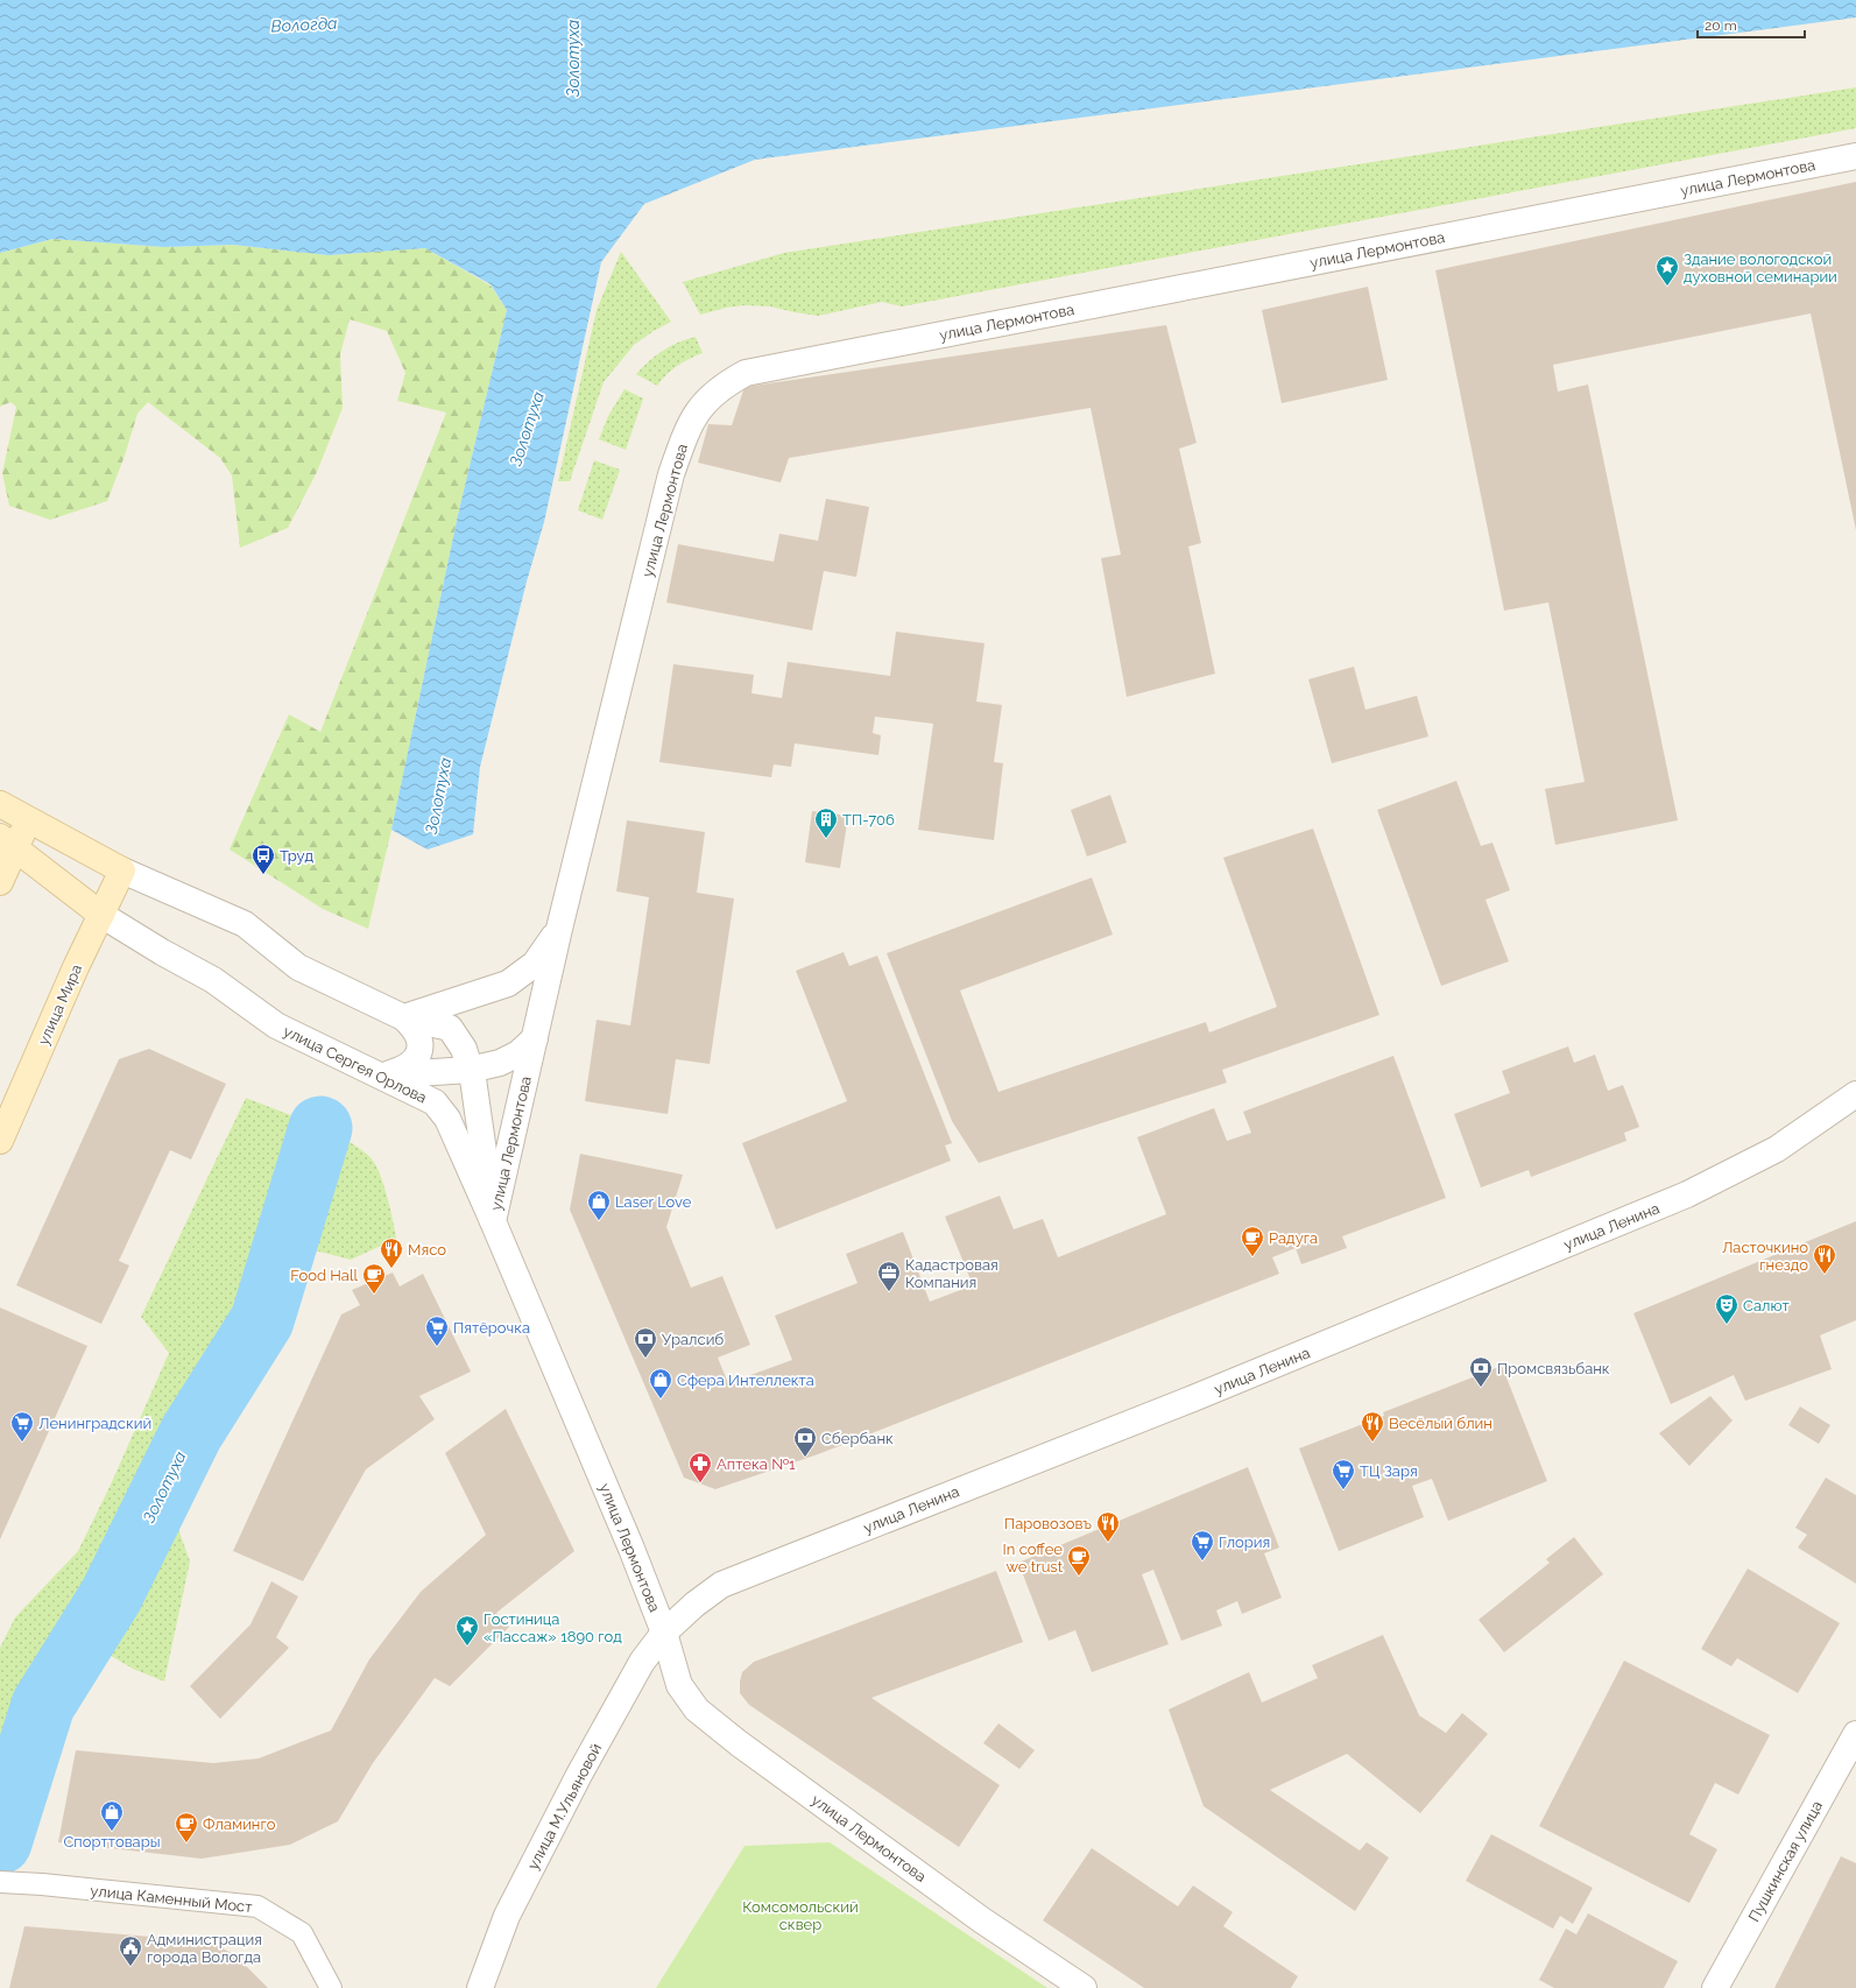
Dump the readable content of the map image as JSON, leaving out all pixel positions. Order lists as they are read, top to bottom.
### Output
{
  "streets": {
    "main road": ["улица Мира", "улица Сергея Орлова"],
    "street": [
      "улица Лермонтова",
      "улица Ленина",
      "улица М.Ульяновой",
      "Пушкинская улица",
      "улица Каменный Мост"
    ]
  },
  "crossings": [
    ["улица Лермонтова", "улица Сергея Орлова"],
    ["улица Лермонтова", "улица Ленина"],
    ["улица Лермонтова", "улица М.Ульяновой"],
    ["улица Мира", "улица Сергея Орлова"],
    ["улица Ленина", "улица М.Ульяновой"]
  ],
  "water": ["Вологда", "Золотуха"],
  "parks": ["Комсомольский сквер"],
  "places": {
    "place": ["Здание вологодской духовной семинарии", "Гостиница «Пассаж» 1890 год"],
    "building": ["ТП-706"],
    "bus stop": ["Труд"],
    "shop": ["Laser Love", "Сфера Интеллекта", "Спорттовары"],
    "cafe": [
      "Радуга",
      "Food Hall",
      "In coffee we trust",
      "Фламинго"
    ],
    "restaurant": [
      "Мясо",
      "Ласточкино гнездо",
      "Весёлый блин",
      "Паровозовъ"
    ],
    "office": ["Кадастровая Компания"],
    "theatre": ["Салют"],
    "supermarket": [
      "Пятёрочка",
      "Ленинградский",
      "ТЦ Заря",
      "Глория"
    ],
    "bank": ["Уралсиб", "Промсвязьбанк", "Сбербанк"],
    "pharmacy": ["Аптека №1"],
    "public building": ["Администрация города Вологда"]
  },
  "scale_bar": "20 m"
}
